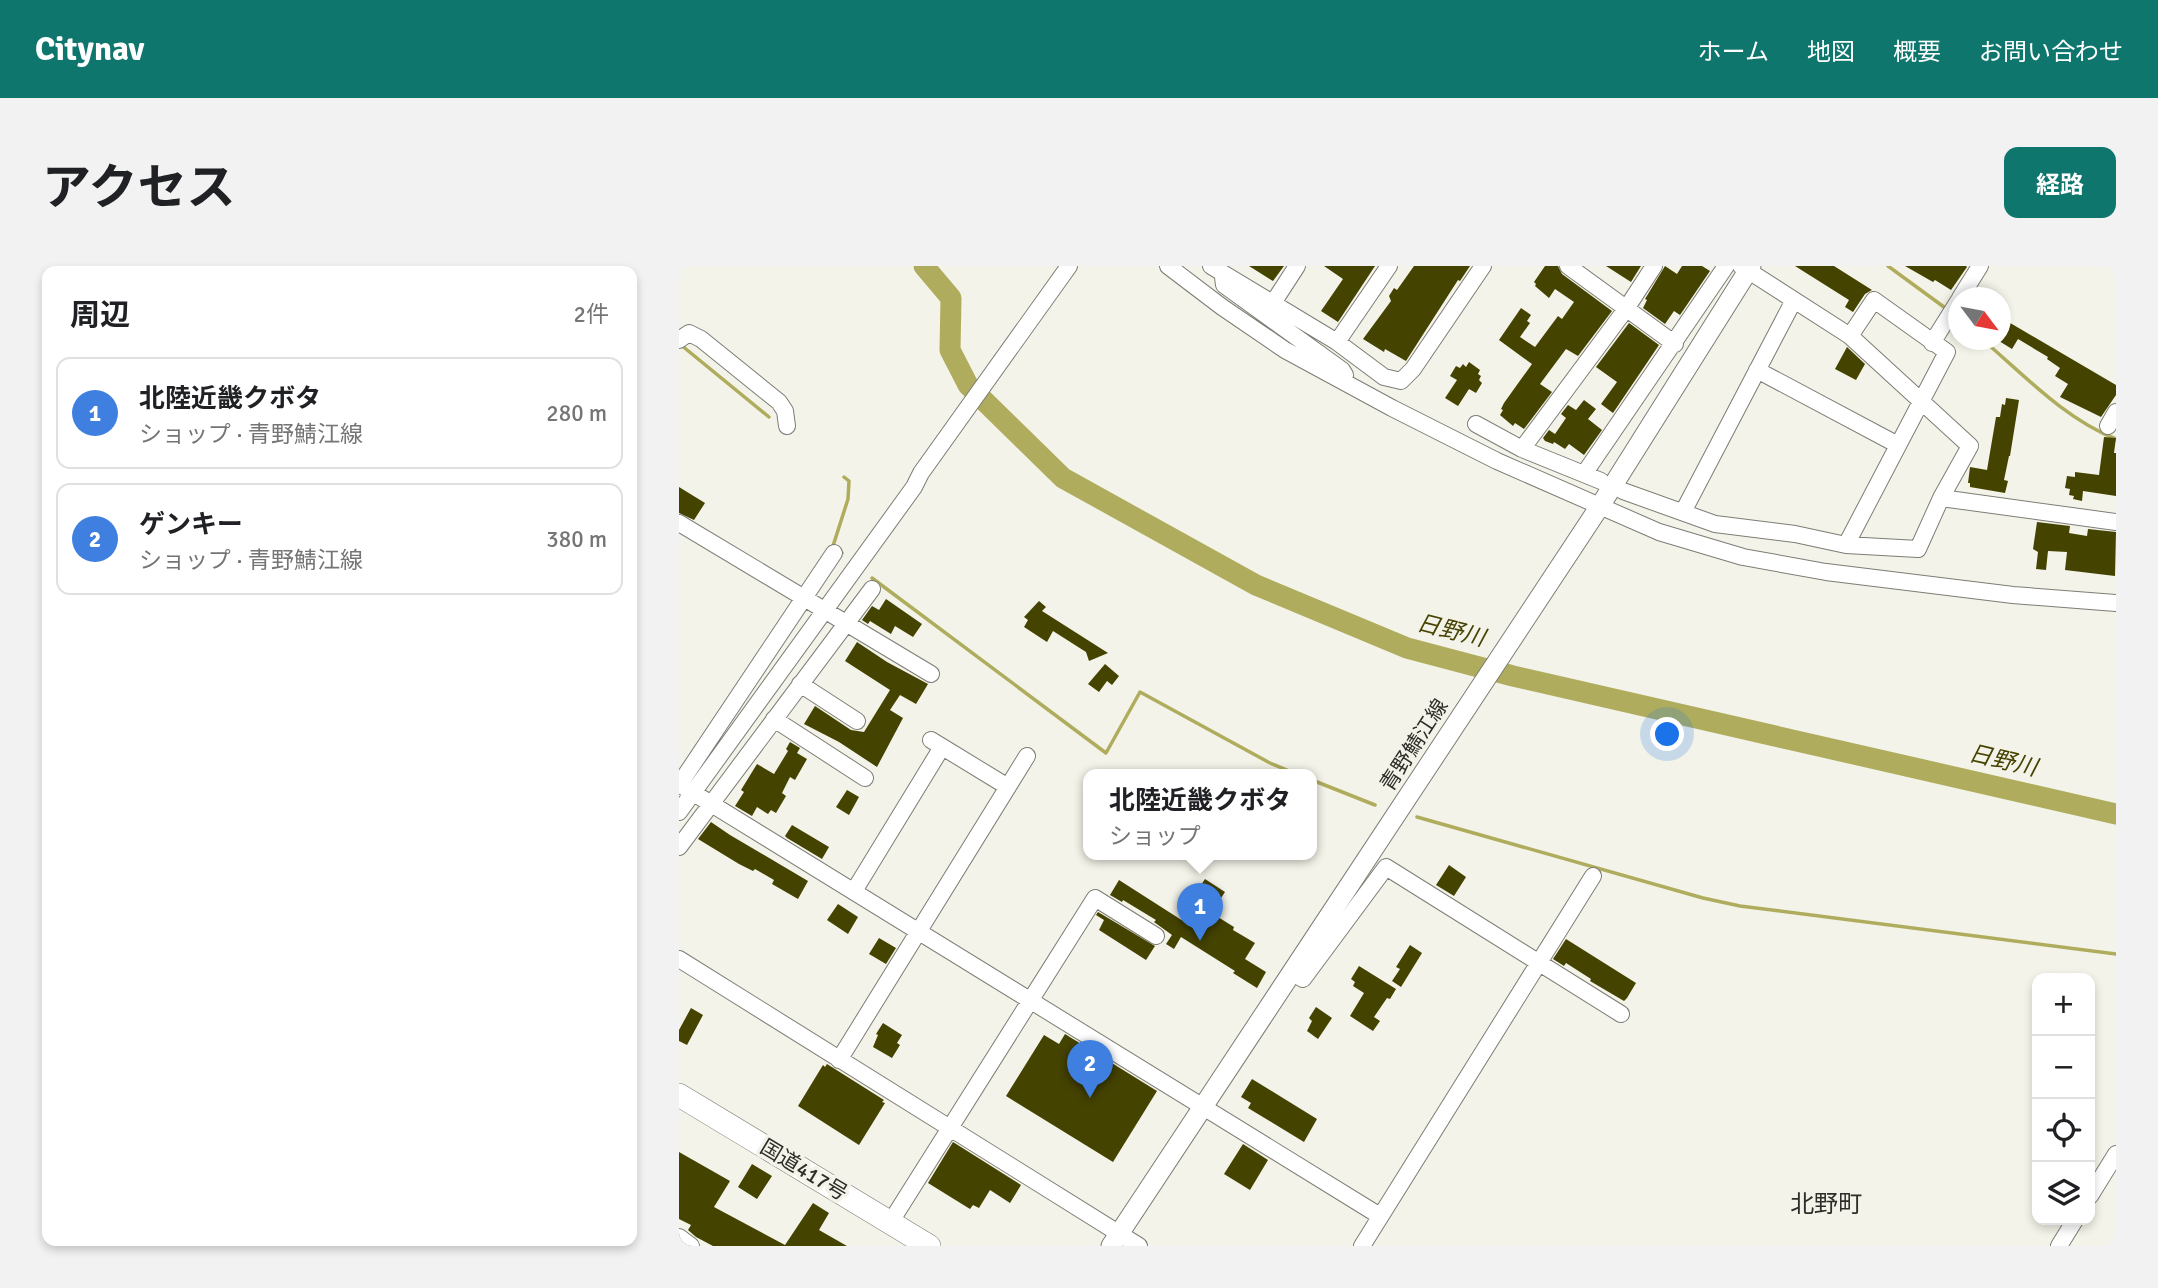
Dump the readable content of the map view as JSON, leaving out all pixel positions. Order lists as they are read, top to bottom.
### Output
{
  "streets": {
    "highway": ["国道417号"],
    "main road": ["青野鯖江線"]
  },
  "districts": ["北野町"],
  "water": ["日野川"],
  "north": "bottom right",
  "page": {
    "header": "Citynav",
    "nav": [
      "ホーム",
      "地図",
      "概要",
      "お問い合わせ"
    ],
    "title": "アクセス",
    "buttons": "経路",
    "heading": ["周辺", "2件"],
    "list": [
      {
        "mark": "1",
        "name": "北陸近畿クボタ",
        "note": "ショップ · 青野鯖江線",
        "value": "280 m"
      },
      {
        "mark": "2",
        "name": "ゲンキー",
        "note": "ショップ · 青野鯖江線",
        "value": "380 m"
      }
    ],
    "popup": ["北陸近畿クボタ", "ショップ"],
    "pins": ["1", "2"],
    "map_buttons": ["+", "−"]
  }
}
